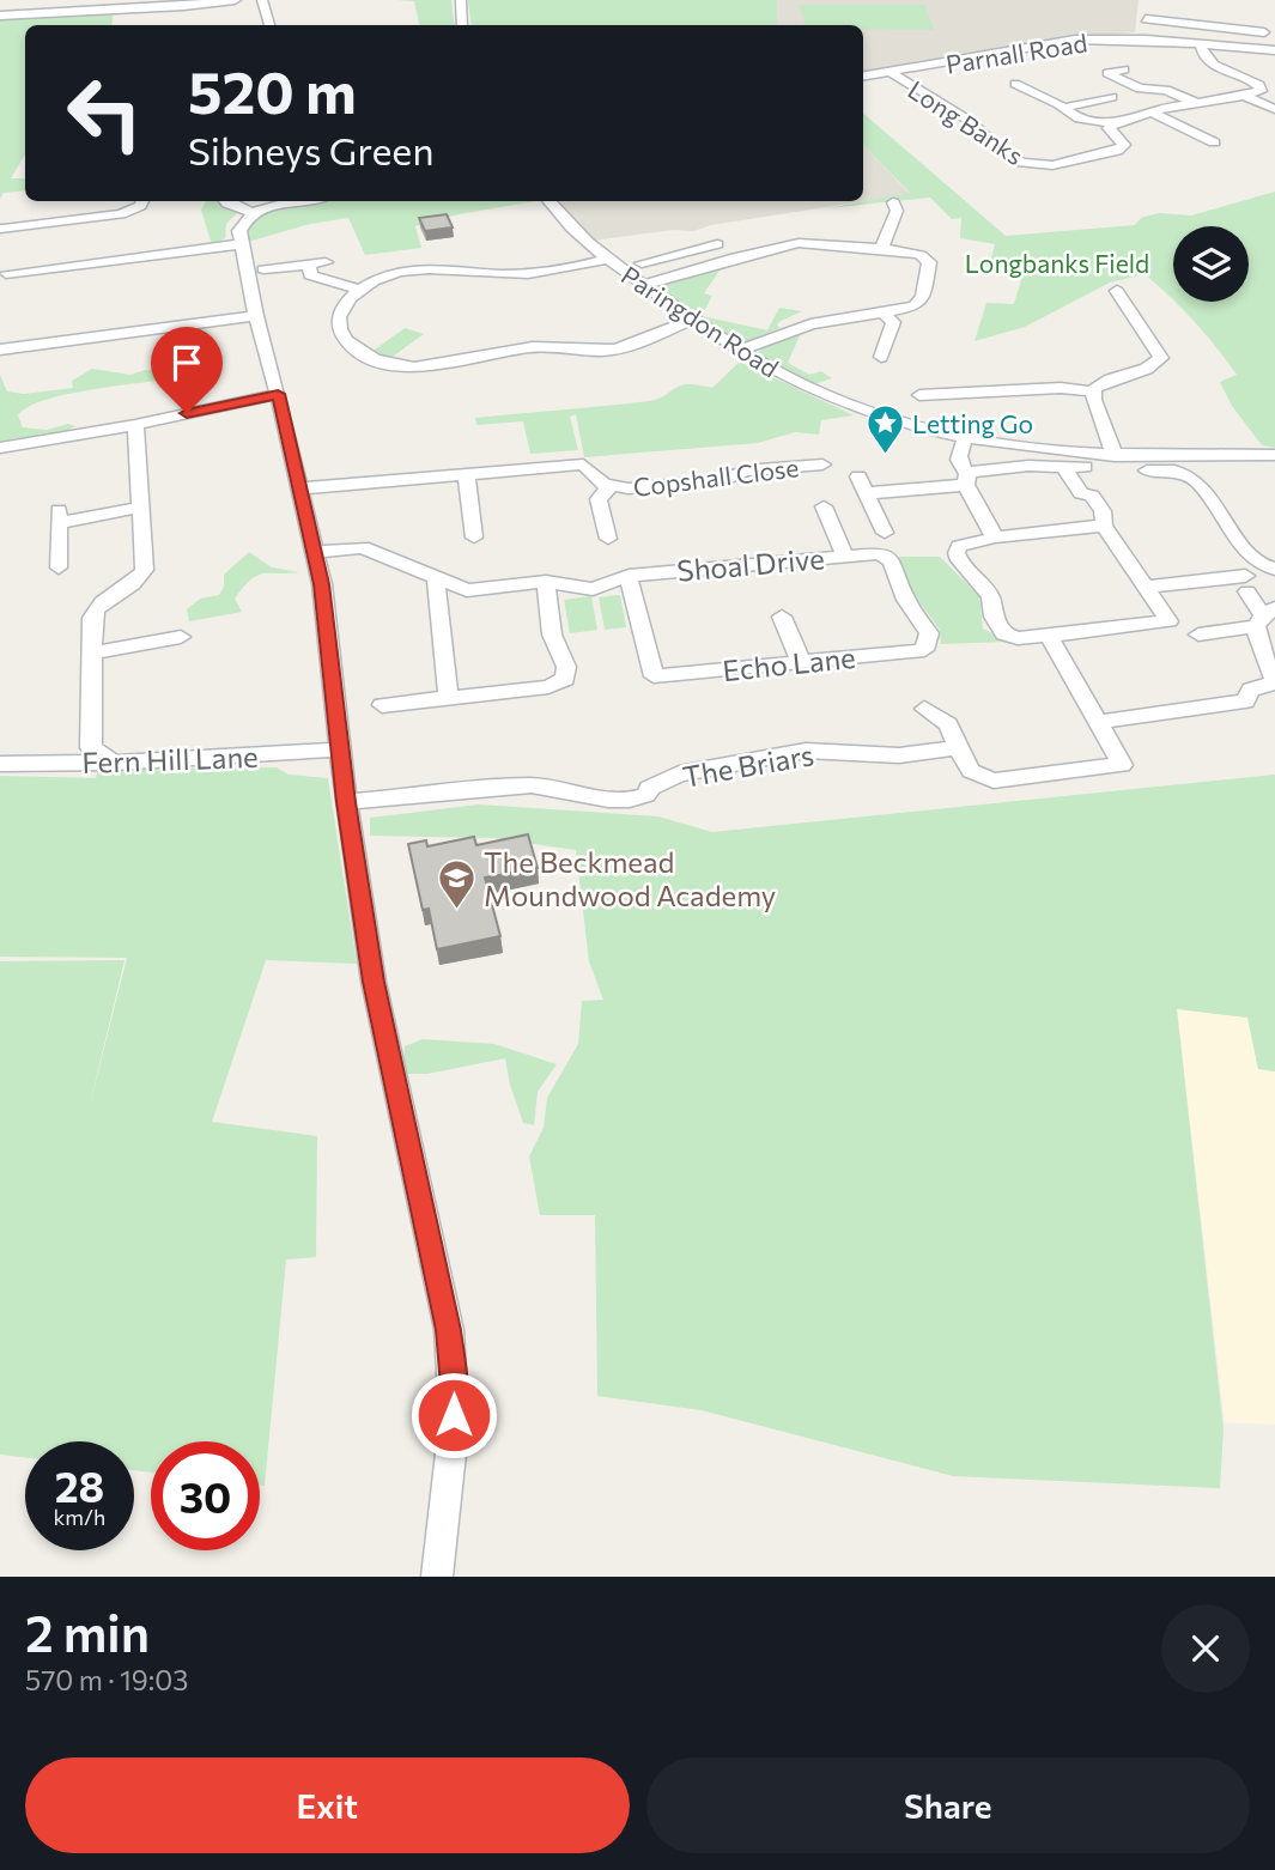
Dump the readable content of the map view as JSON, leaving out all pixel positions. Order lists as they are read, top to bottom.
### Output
{
  "streets": {
    "street": [
      "Parnall Road",
      "Long Banks",
      "Paringdon Road",
      "Copshall Close",
      "Shoal Drive",
      "Echo Lane",
      "Fern Hill Lane",
      "The Briars"
    ]
  },
  "crossings": [
    ["Parnall Road", "Long Banks"],
    ["Shoal Drive", "Echo Lane"]
  ],
  "parks": ["Longbanks Field"],
  "places": {
    "place": ["Letting Go"],
    "school or university": ["The Beckmead Moundwood Academy"]
  },
  "page": {
    "turn": ["520 m", "Sibneys Green"],
    "speed": "28 km/h",
    "limit": "30",
    "heading": ["2 min", "570 m · 19:03"],
    "buttons": ["Exit", "Share"]
  }
}
